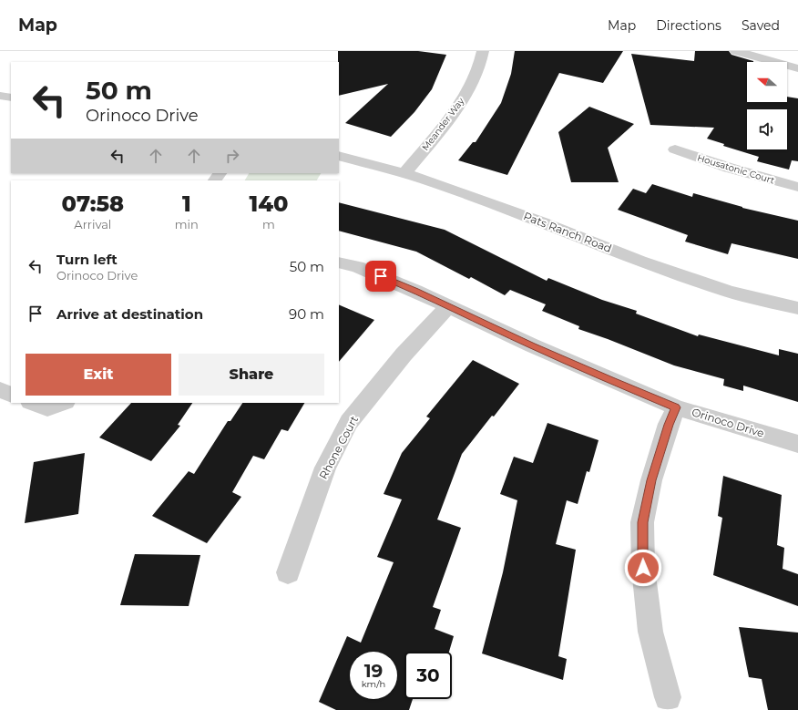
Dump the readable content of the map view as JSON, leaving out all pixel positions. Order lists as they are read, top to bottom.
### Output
{
  "streets": {
    "street": [
      "Meander Way",
      "Housatonic Court",
      "Pats Ranch Road",
      "Orinoco Drive",
      "Rhone Court"
    ]
  },
  "crossings": [
    ["Meander Way", "Pats Ranch Road"],
    ["Orinoco Drive", "Rhone Court"]
  ],
  "north": "left",
  "page": {
    "header": "Map",
    "nav": ["Map", "Directions", "Saved"],
    "turn": ["50 m", "Orinoco Drive"],
    "eta": [
      "07:58",
      "Arrival",
      "1",
      "min",
      "140",
      "m"
    ],
    "list": [
      {
        "name": "Turn left",
        "note": "Orinoco Drive",
        "value": "50 m"
      },
      {
        "name": "Arrive at destination",
        "value": "90 m"
      }
    ],
    "buttons": ["Exit", "Share"],
    "speed": "19 km/h",
    "limit": "30"
  }
}
